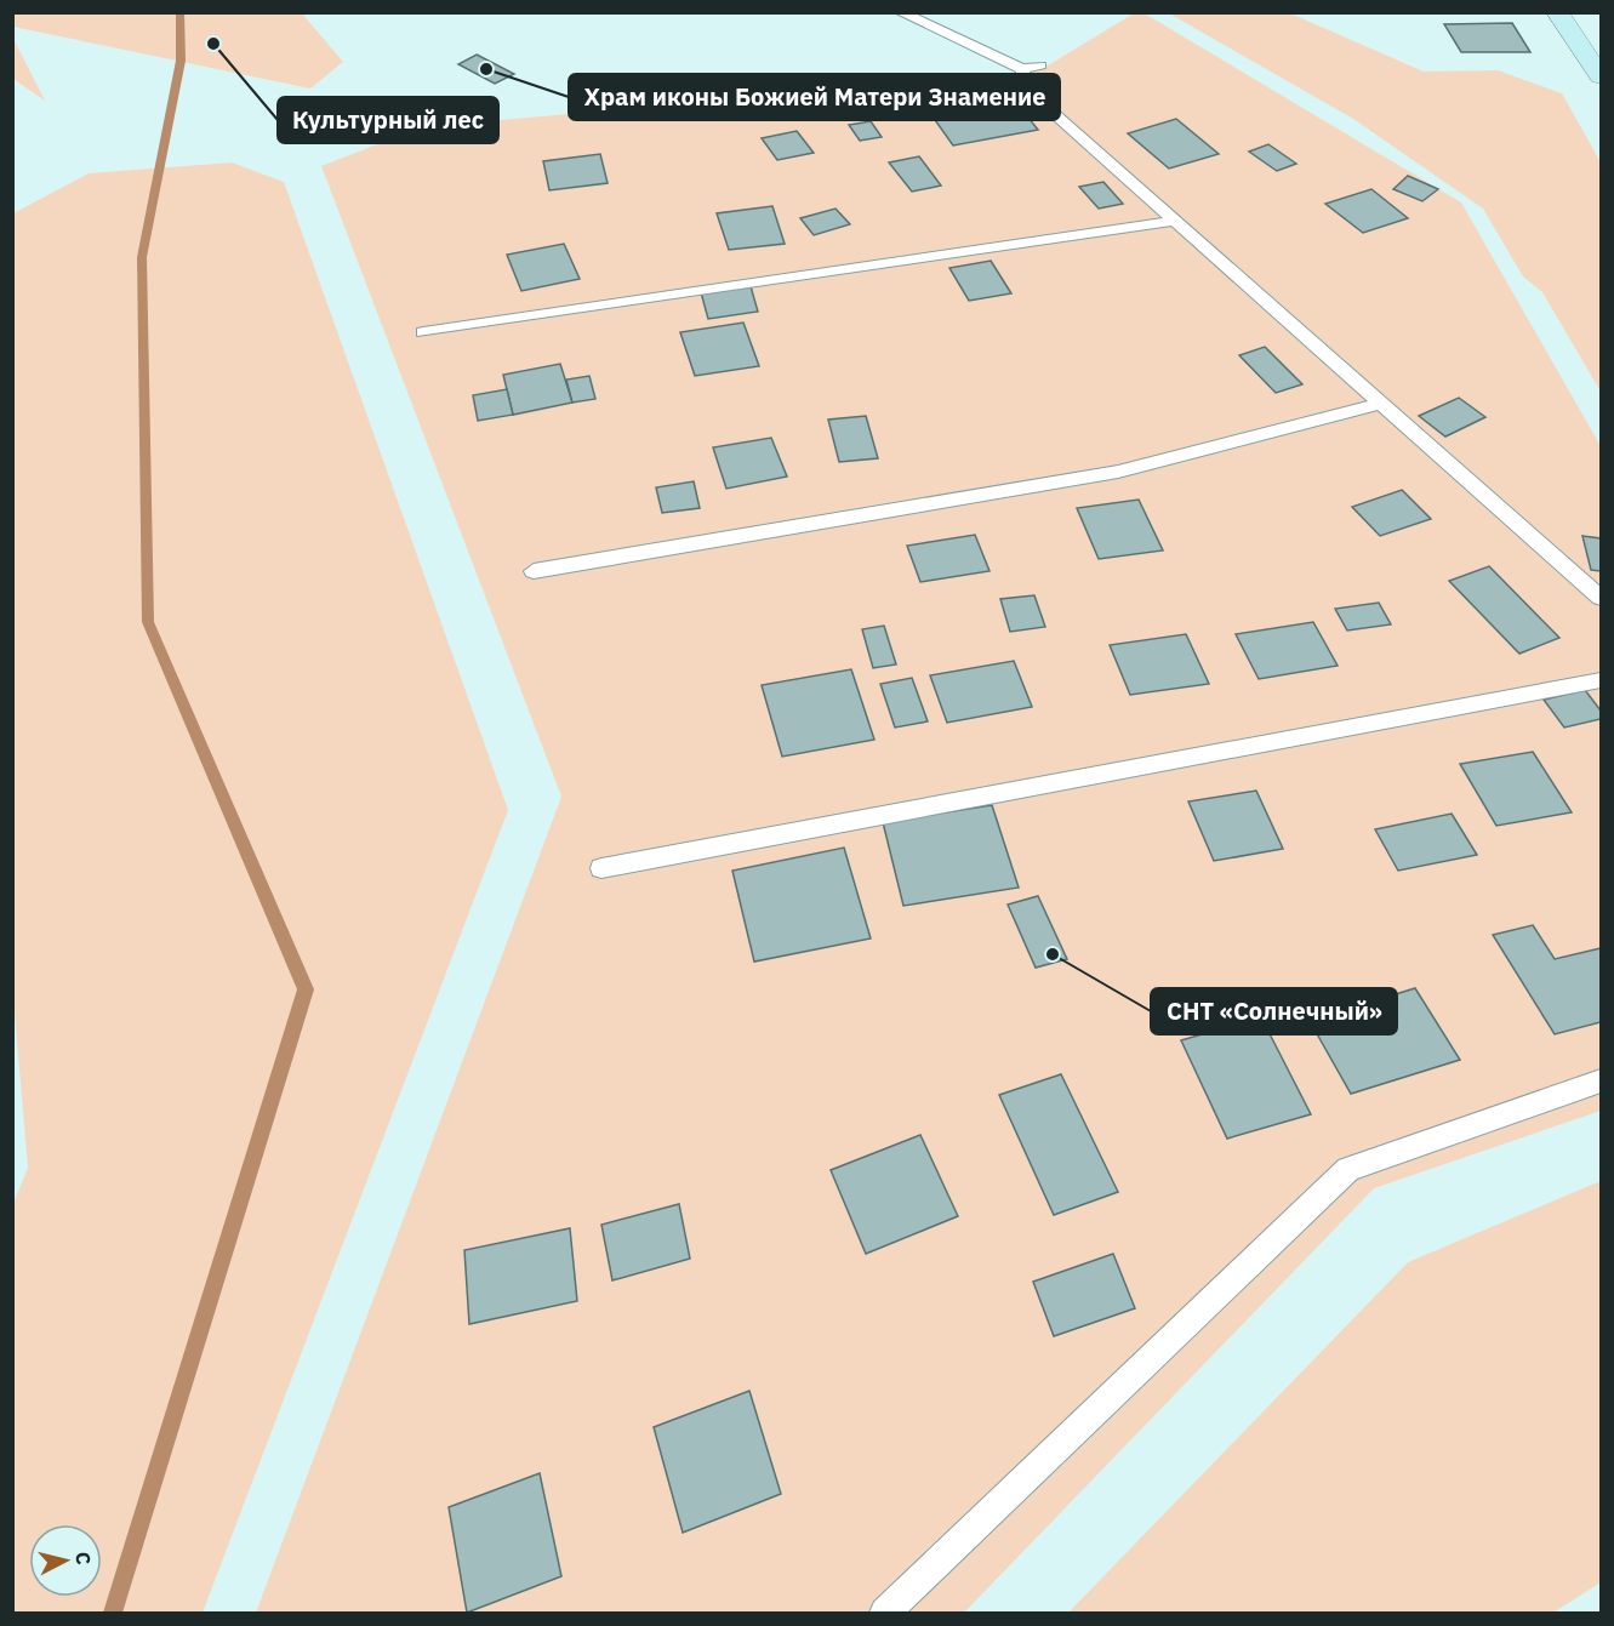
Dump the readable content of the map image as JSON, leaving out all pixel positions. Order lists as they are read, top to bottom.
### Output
{
  "places": ["Культурный лес", "Храм иконы Божией Матери Знамение", "СНТ «Солнечный»"],
  "north": "right"
}
